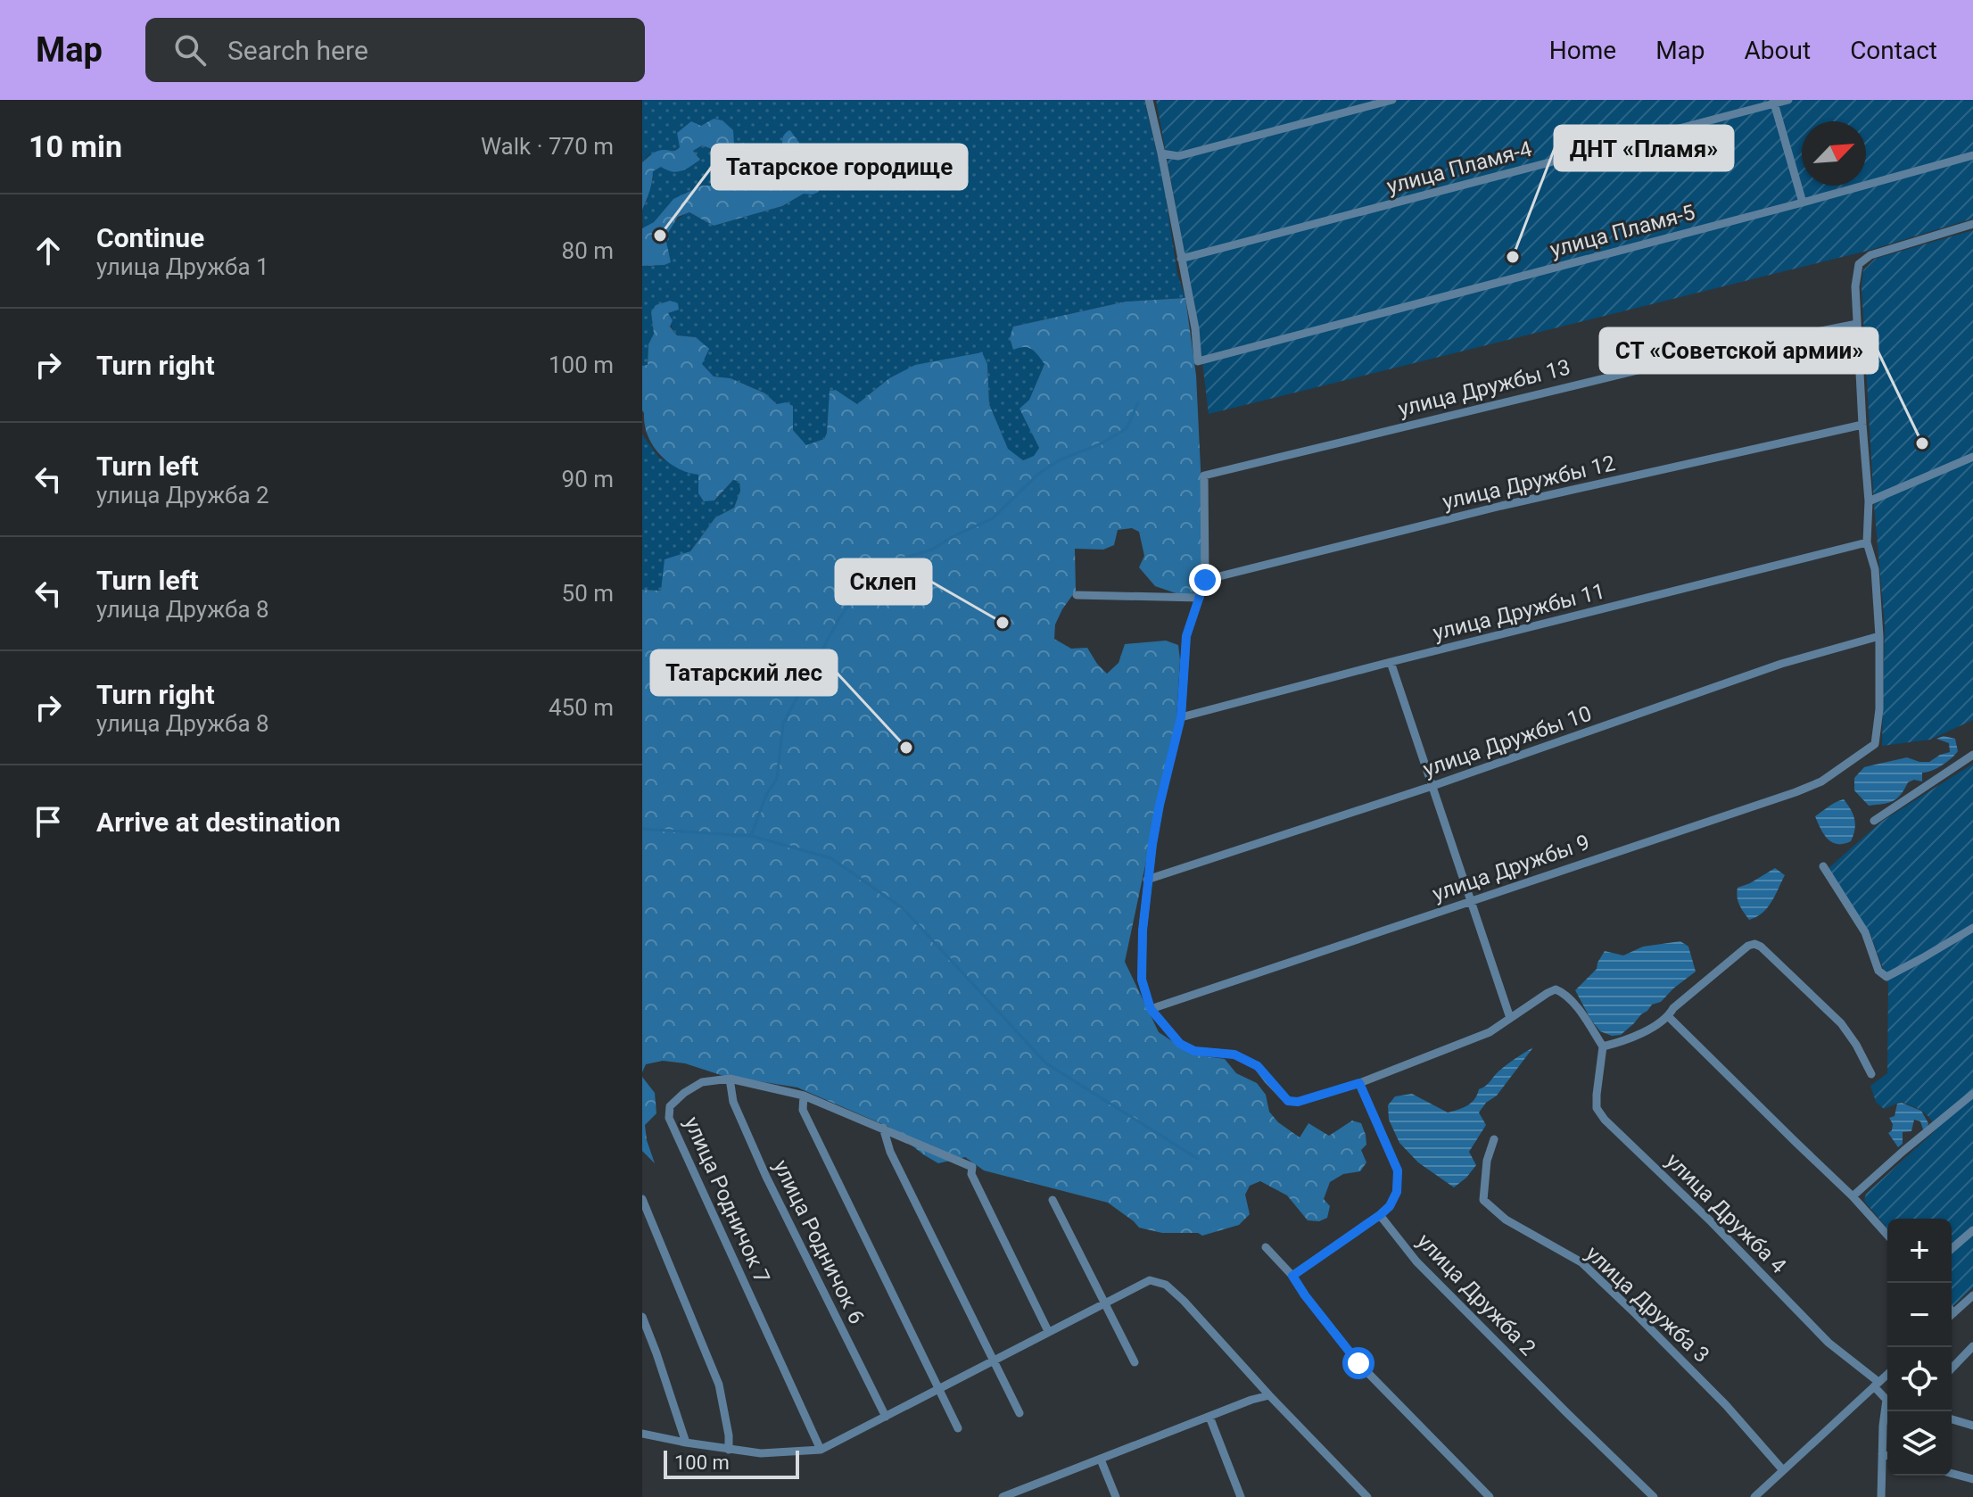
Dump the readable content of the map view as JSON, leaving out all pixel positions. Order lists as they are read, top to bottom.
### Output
{
  "streets": {
    "street": [
      "улица Пламя-4",
      "улица Пламя-5",
      "улица Дружбы 13",
      "улица Дружбы 12",
      "улица Дружбы 11",
      "улица Дружбы 10",
      "улица Дружбы 9",
      "улица Родничок 7",
      "улица Дружба 4",
      "улица Родничок 6",
      "улица Дружба 2",
      "улица Дружба 3"
    ]
  },
  "crossings": [
    ["улица Пламя-4", "улица Пламя-5"],
    ["улица Дружбы 13", "улица Дружбы 12"],
    ["улица Дружбы 10", "улица Дружбы 9"],
    ["улица Родничок 7", "улица Родничок 6"]
  ],
  "places": [
    "Татарское городище",
    "ДНТ «Пламя»",
    "СТ «Советской армии»",
    "Склеп",
    "Татарский лес"
  ],
  "scale_bar": "100 m",
  "north": "top right",
  "page": {
    "header": "Map",
    "search": "Search here",
    "nav": [
      "Home",
      "Map",
      "About",
      "Contact"
    ],
    "heading": ["10 min", "Walk · 770 m"],
    "list": [
      ["Continue", "улица Дружба 1", "80 m"],
      ["Turn right", "100 m"],
      ["Turn left", "улица Дружба 2", "90 m"],
      ["Turn left", "улица Дружба 8", "50 m"],
      ["Turn right", "улица Дружба 8", "450 m"],
      "Arrive at destination"
    ],
    "map_buttons": ["+", "−"],
    "scale": "100 m"
  }
}
